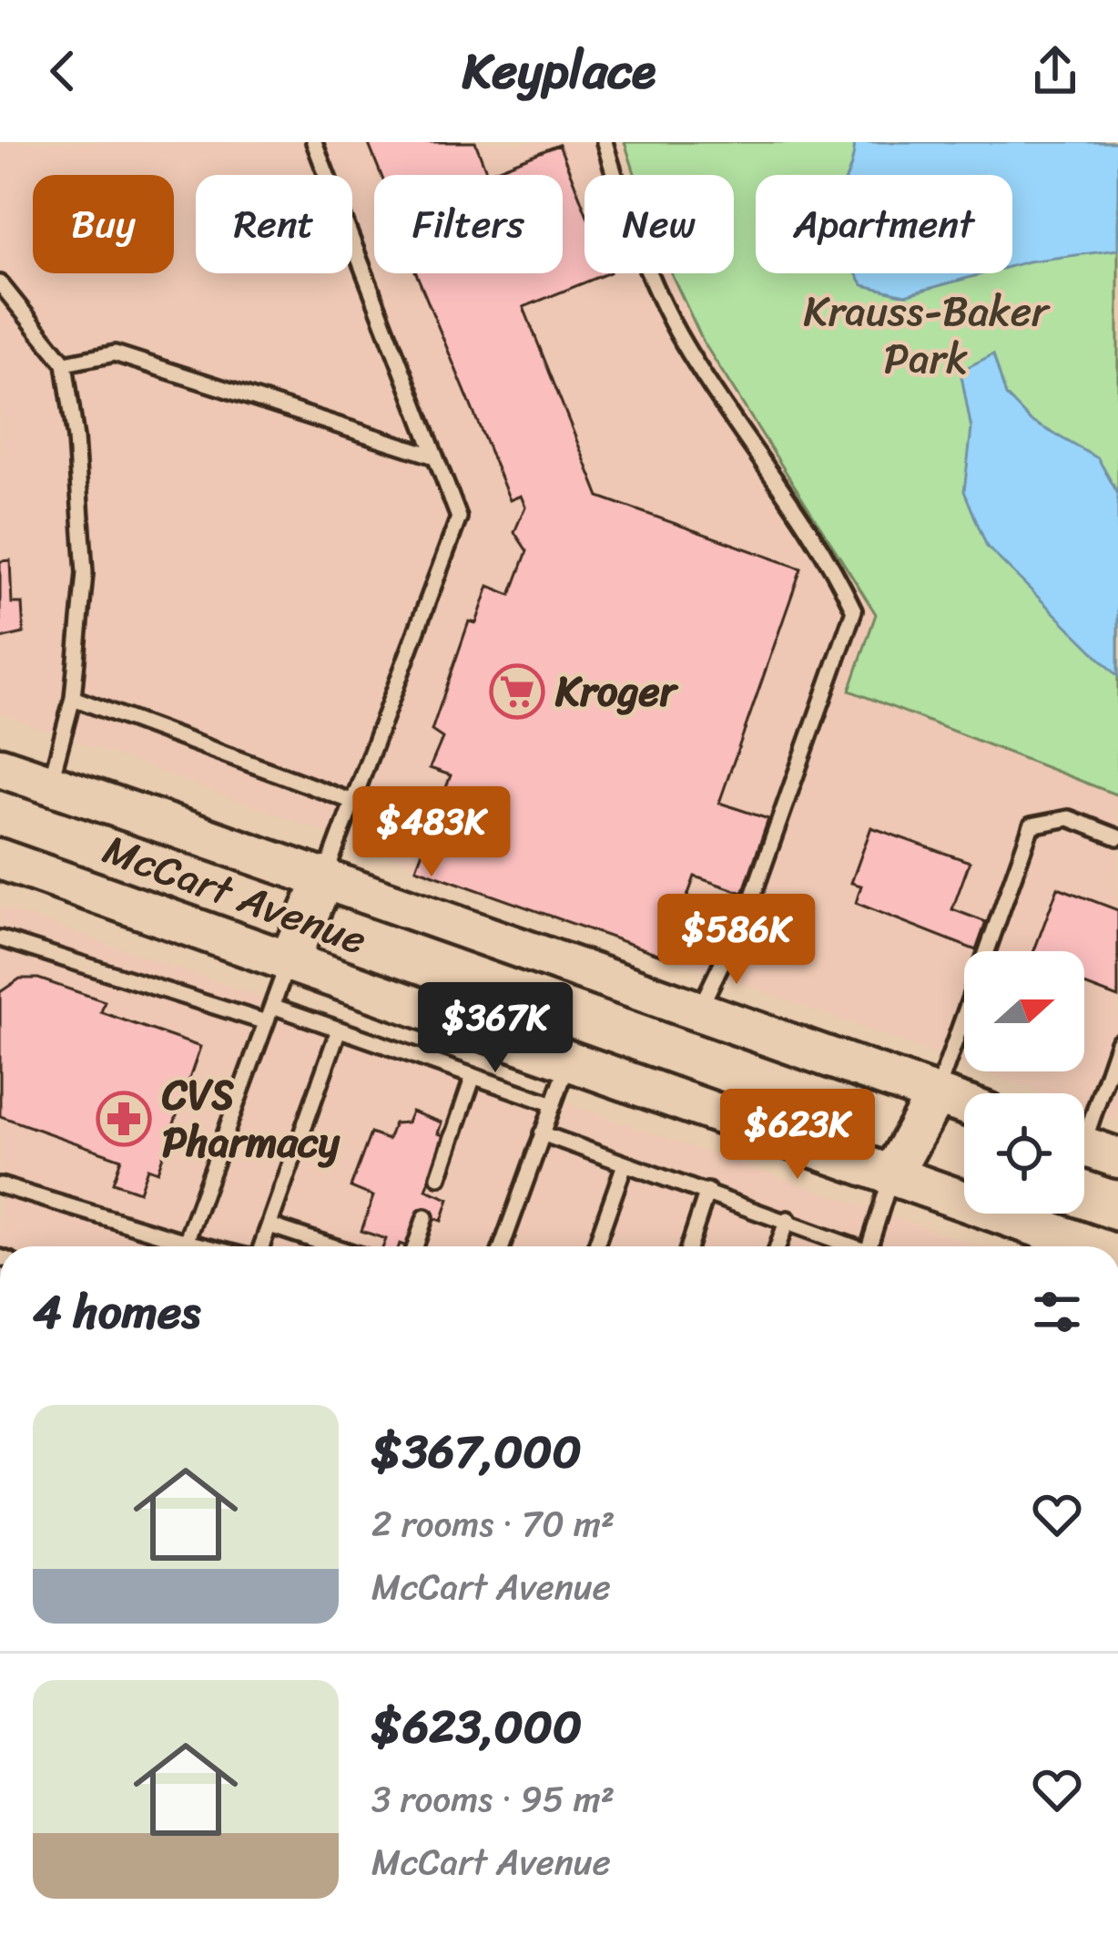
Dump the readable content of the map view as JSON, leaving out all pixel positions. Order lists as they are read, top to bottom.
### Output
{
  "streets": {
    "main road": ["McCart Avenue"]
  },
  "parks": ["Krauss-Baker Park"],
  "places": {
    "supermarket": ["Kroger"],
    "pharmacy": ["CVS Pharmacy"]
  },
  "north": "right",
  "page": {
    "header": "Keyplace",
    "chip": [
      "Buy",
      "Rent",
      "Filters",
      "New",
      "Apartment"
    ],
    "price": [
      "$483K",
      "$586K",
      "$367K",
      "$623K"
    ],
    "heading": "4 homes",
    "list": [
      {
        "name": "$367,000",
        "note": "2 rooms · 70 m² · McCart Avenue"
      },
      {
        "name": "$623,000",
        "note": "3 rooms · 95 m² · McCart Avenue"
      }
    ]
  }
}
